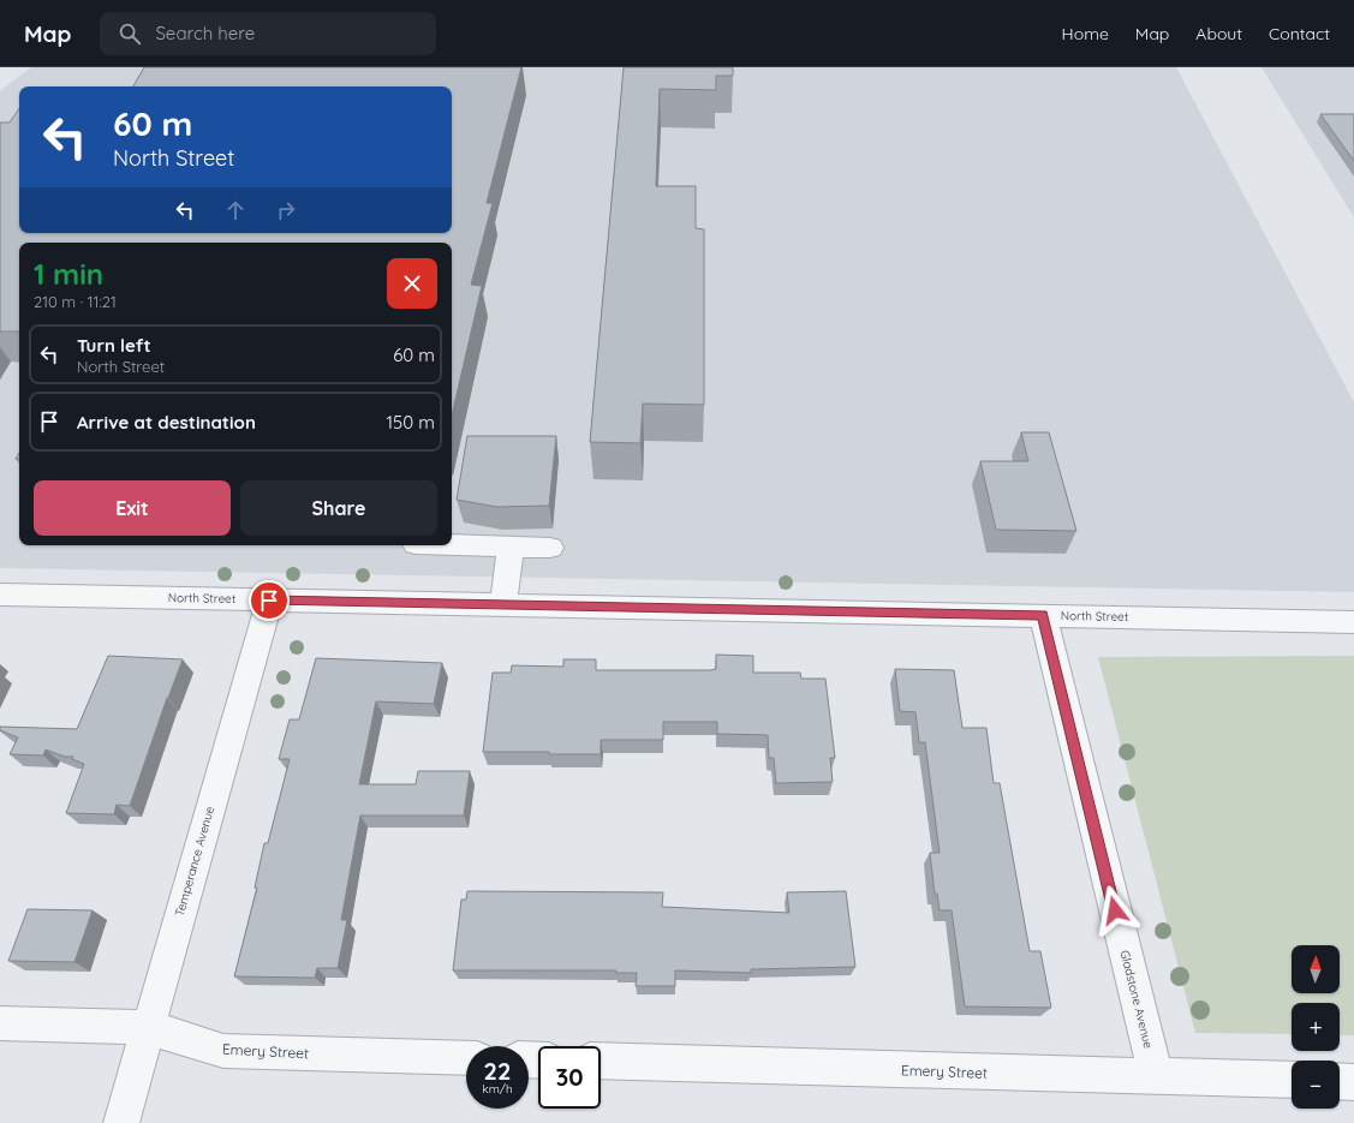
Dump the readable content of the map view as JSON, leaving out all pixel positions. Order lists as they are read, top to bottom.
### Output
{
  "streets": {
    "street": [
      "North Street",
      "Temperance Avenue",
      "Gladstone Avenue",
      "Emery Street"
    ]
  },
  "crossings": [
    ["North Street", "Temperance Avenue"],
    ["North Street", "Gladstone Avenue"],
    ["Temperance Avenue", "Emery Street"],
    ["Gladstone Avenue", "Emery Street"]
  ],
  "north": "top",
  "page": {
    "header": "Map",
    "search": "Search here",
    "nav": [
      "Home",
      "Map",
      "About",
      "Contact"
    ],
    "turn": ["60 m", "North Street"],
    "heading": ["1 min", "210 m · 11:21"],
    "list": [
      {
        "name": "Turn left",
        "note": "North Street",
        "value": "60 m"
      },
      {
        "name": "Arrive at destination",
        "value": "150 m"
      }
    ],
    "buttons": ["Exit", "Share"],
    "map_buttons": ["+", "−"],
    "speed": "22 km/h",
    "limit": "30"
  }
}
